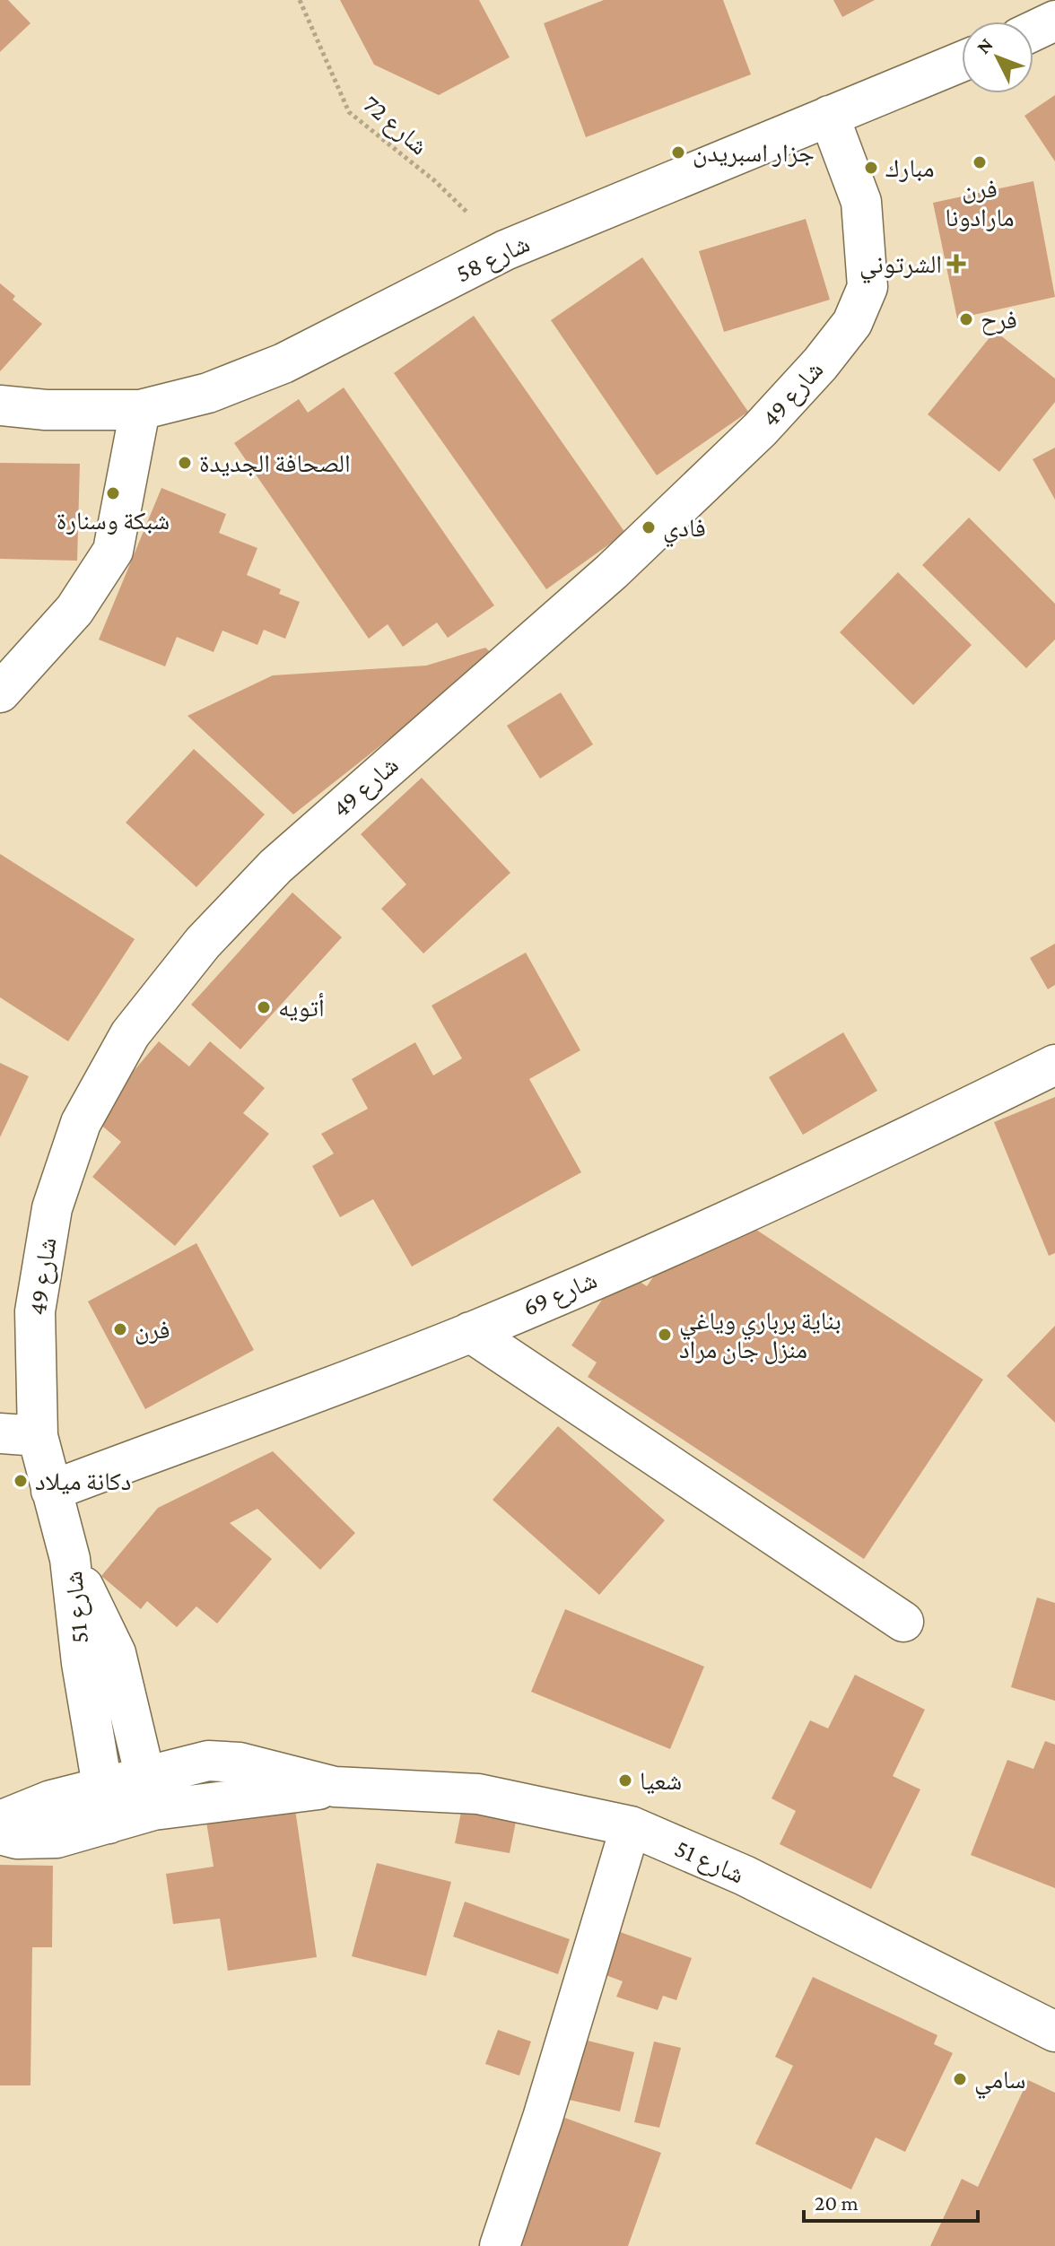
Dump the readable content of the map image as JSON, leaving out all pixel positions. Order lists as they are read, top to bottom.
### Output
{
  "streets": {
    "street": [
      "شارع 58",
      "شارع 49",
      "شارع 69",
      "شارع 51"
    ],
    "path": ["شارع 72"]
  },
  "crossings": [
    ["شارع 72", "شارع 58"],
    ["شارع 58", "شارع 49"],
    ["شارع 49", "شارع 69"],
    ["شارع 49", "شارع 51"]
  ],
  "places": {
    "other": [
      "جزار اسبريدن",
      "فرن مارادونا",
      "مبارك",
      "فرح",
      "الصحافة الجديدة",
      "شبكة وسنارة",
      "فادي",
      "أتويه",
      "فرن",
      "بناية برباري وياغي منزل جان مراد",
      "دكانة ميلاد",
      "شعيا",
      "سامي"
    ],
    "health": ["الشرتوني"]
  },
  "scale_bar": "20 m",
  "north": "top left"
}
